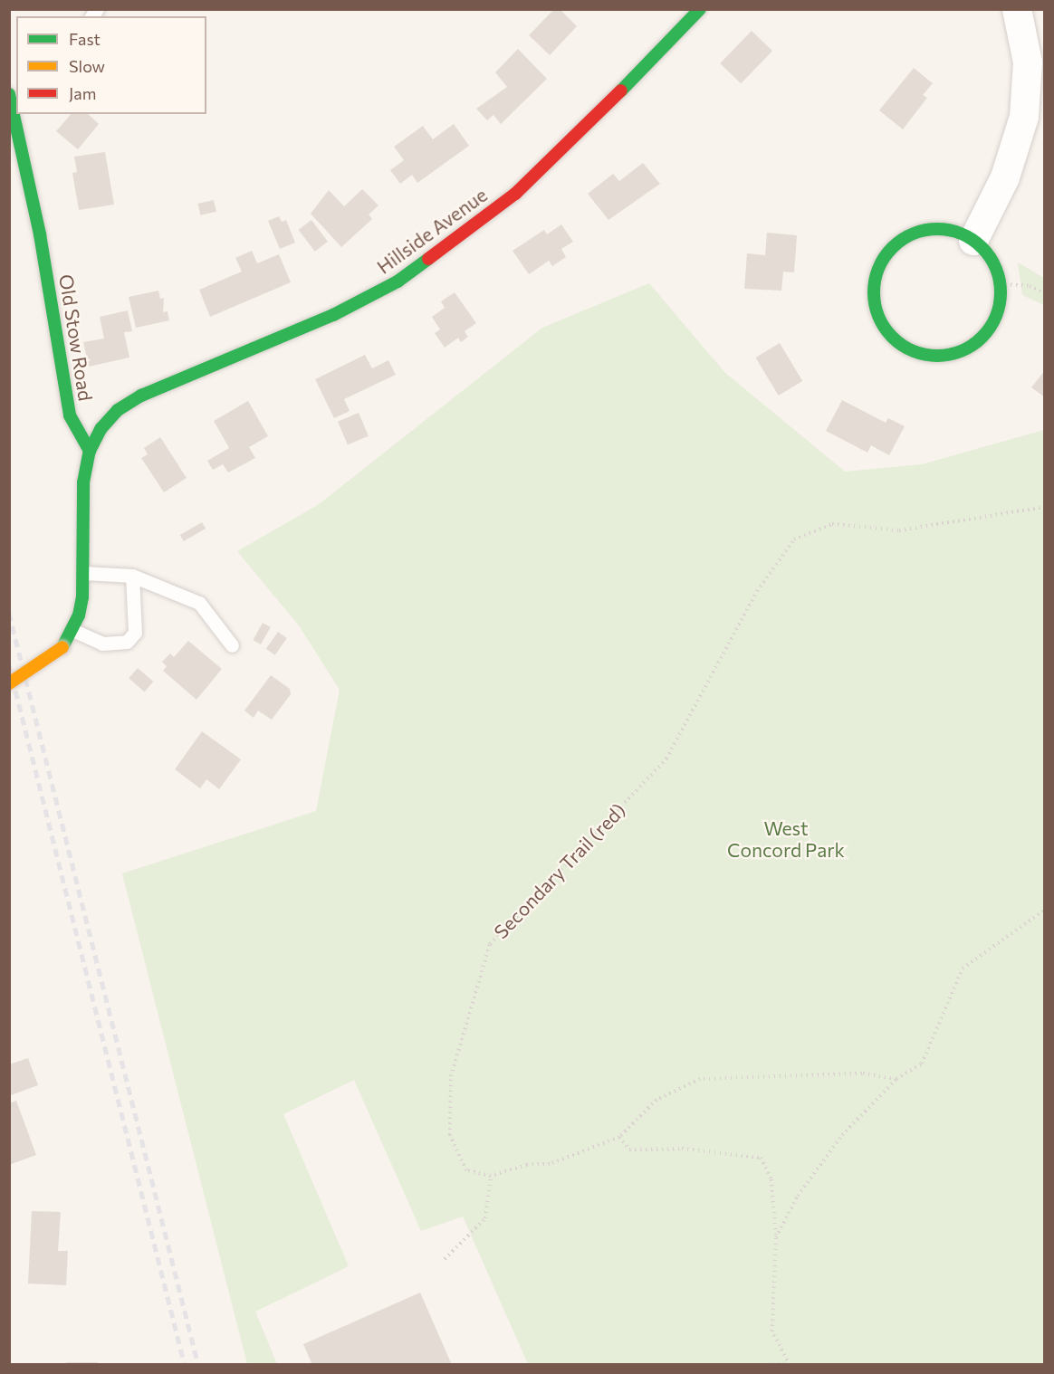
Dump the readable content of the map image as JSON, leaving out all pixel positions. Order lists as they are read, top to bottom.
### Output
{
  "streets": {
    "street": ["Hillside Avenue", "Old Stow Road"],
    "path": ["Secondary Trail (red)"]
  },
  "crossings": [
    ["Hillside Avenue", "Old Stow Road"]
  ],
  "parks": ["West Concord Park"],
  "legend": ["Fast", "Slow", "Jam"]
}
